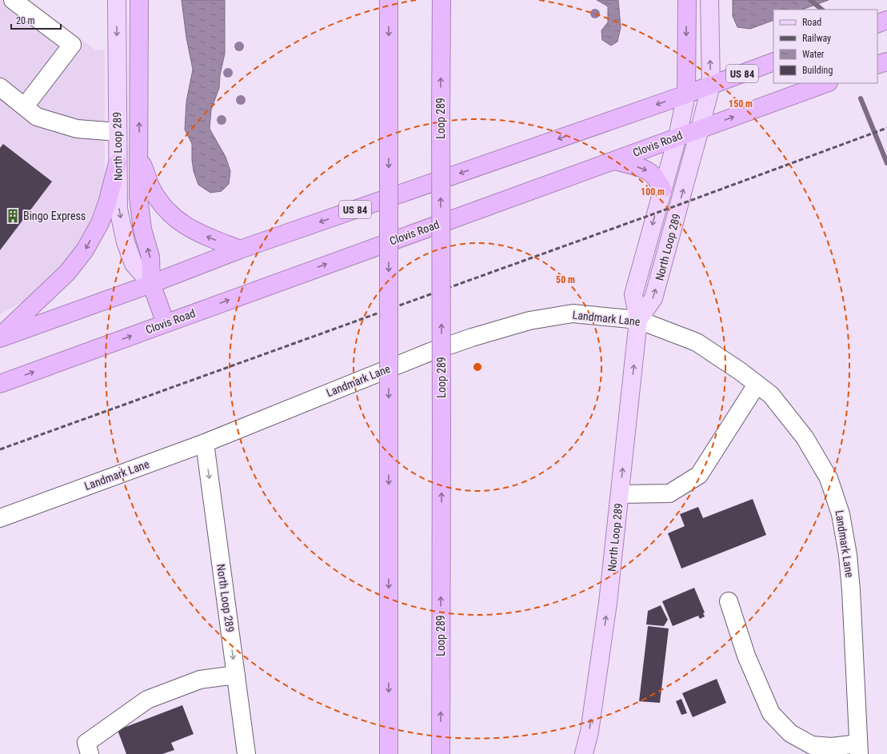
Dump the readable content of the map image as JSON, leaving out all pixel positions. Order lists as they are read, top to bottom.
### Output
{
  "streets": {
    "highway": ["US 84", "Loop 289", "Clovis Road"],
    "main road": ["North Loop 289"],
    "street": ["Landmark Lane"]
  },
  "crossings": [
    ["US 84", "North Loop 289"],
    ["Clovis Road", "North Loop 289"],
    ["North Loop 289", "Landmark Lane"]
  ],
  "places": {
    "building": ["Bingo Express"]
  },
  "legend": [
    "Road",
    "Railway",
    "Water",
    "Building"
  ],
  "scale_bar": "20 m",
  "rings": ["150 m", "100 m", "50 m"]
}
